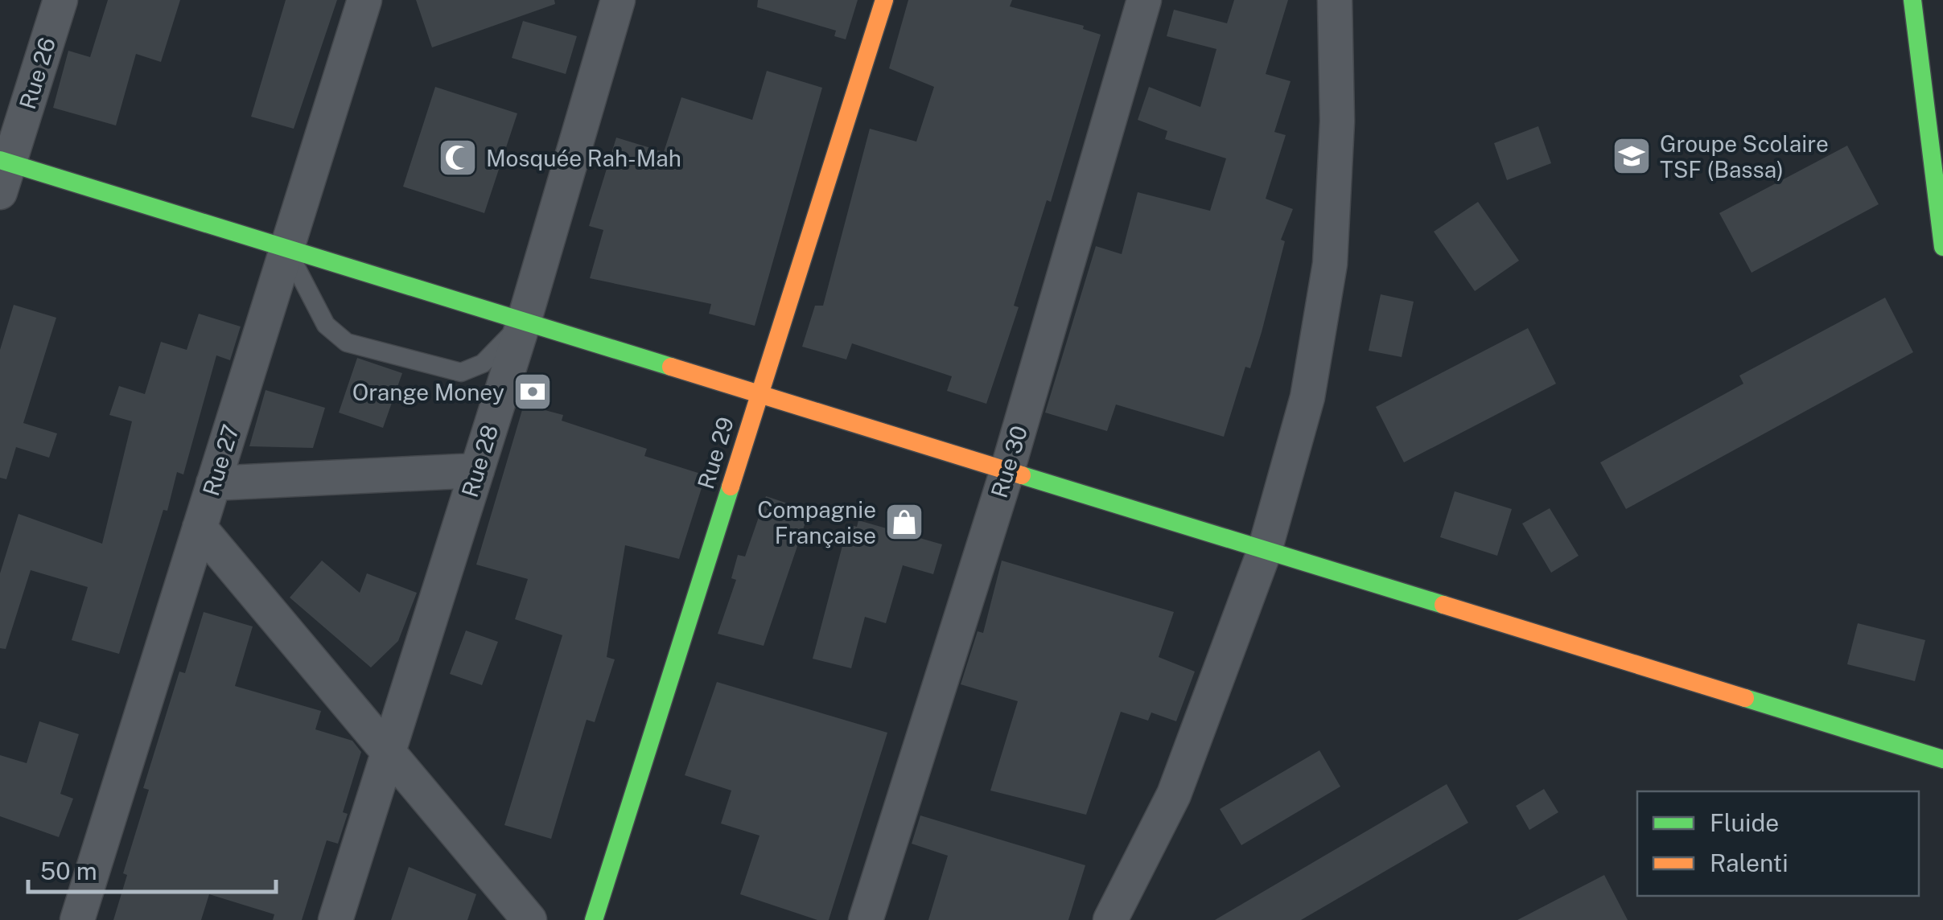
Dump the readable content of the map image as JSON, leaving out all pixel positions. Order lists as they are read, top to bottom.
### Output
{
  "streets": {
    "main road": ["Rue 29"],
    "street": [
      "Rue 26",
      "Rue 27",
      "Rue 28",
      "Rue 30"
    ]
  },
  "places": {
    "school or university": ["Groupe Scolaire TSF (Bassa)"],
    "mosque": ["Mosquée Rah-Mah"],
    "bank": ["Orange Money"],
    "shop": ["Compagnie Française"]
  },
  "legend": ["Fluide", "Ralenti"],
  "scale_bar": "50 m"
}
